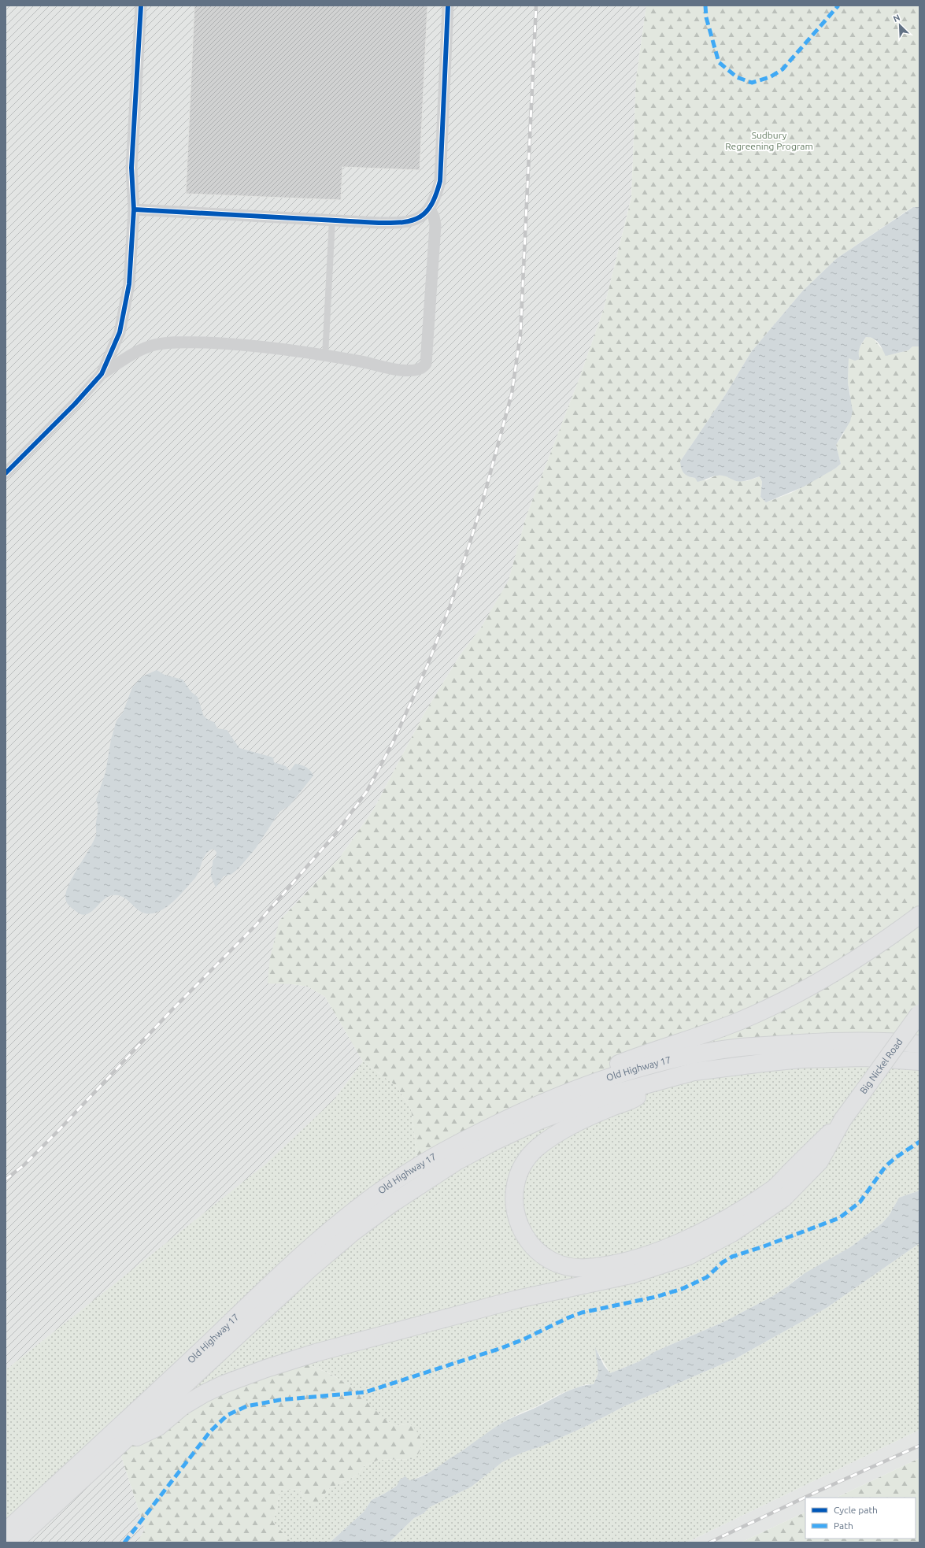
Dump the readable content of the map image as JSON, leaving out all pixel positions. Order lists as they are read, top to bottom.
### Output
{
  "streets": {
    "main road": ["Big Nickel Road", "Old Highway 17"]
  },
  "parks": ["Sudbury Regreening Program"],
  "legend": ["Cycle path", "Path"],
  "north": "top left"
}
